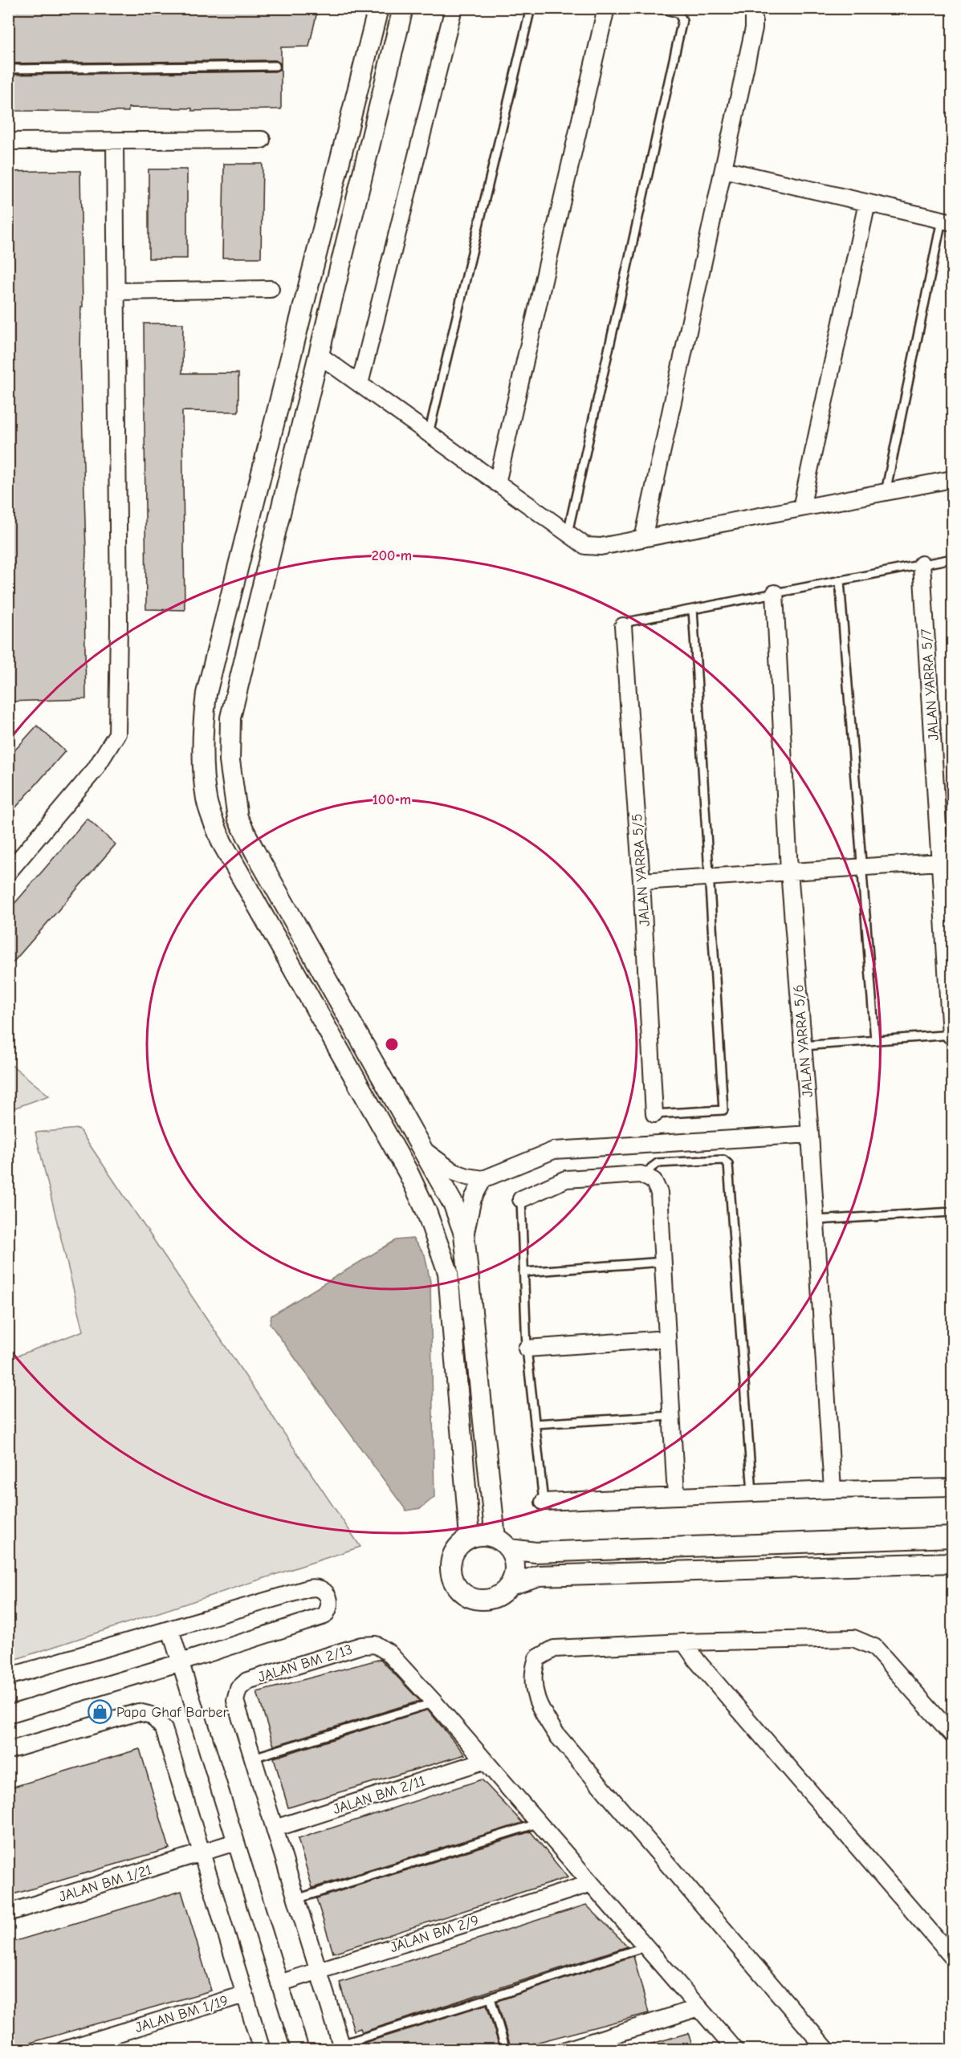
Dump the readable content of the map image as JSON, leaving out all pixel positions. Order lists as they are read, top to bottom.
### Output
{
  "streets": {
    "street": [
      "JALAN YARRA 5/7",
      "JALAN YARRA 5/5",
      "JALAN YARRA 5/6",
      "JALAN BM 2/13",
      "JALAN BM 2/11",
      "JALAN BM 1/21",
      "JALAN BM 2/9",
      "JALAN BM 1/19"
    ]
  },
  "places": {
    "shop": ["Papa Ghaf Barber"]
  },
  "rings": ["200 m", "100 m"]
}
